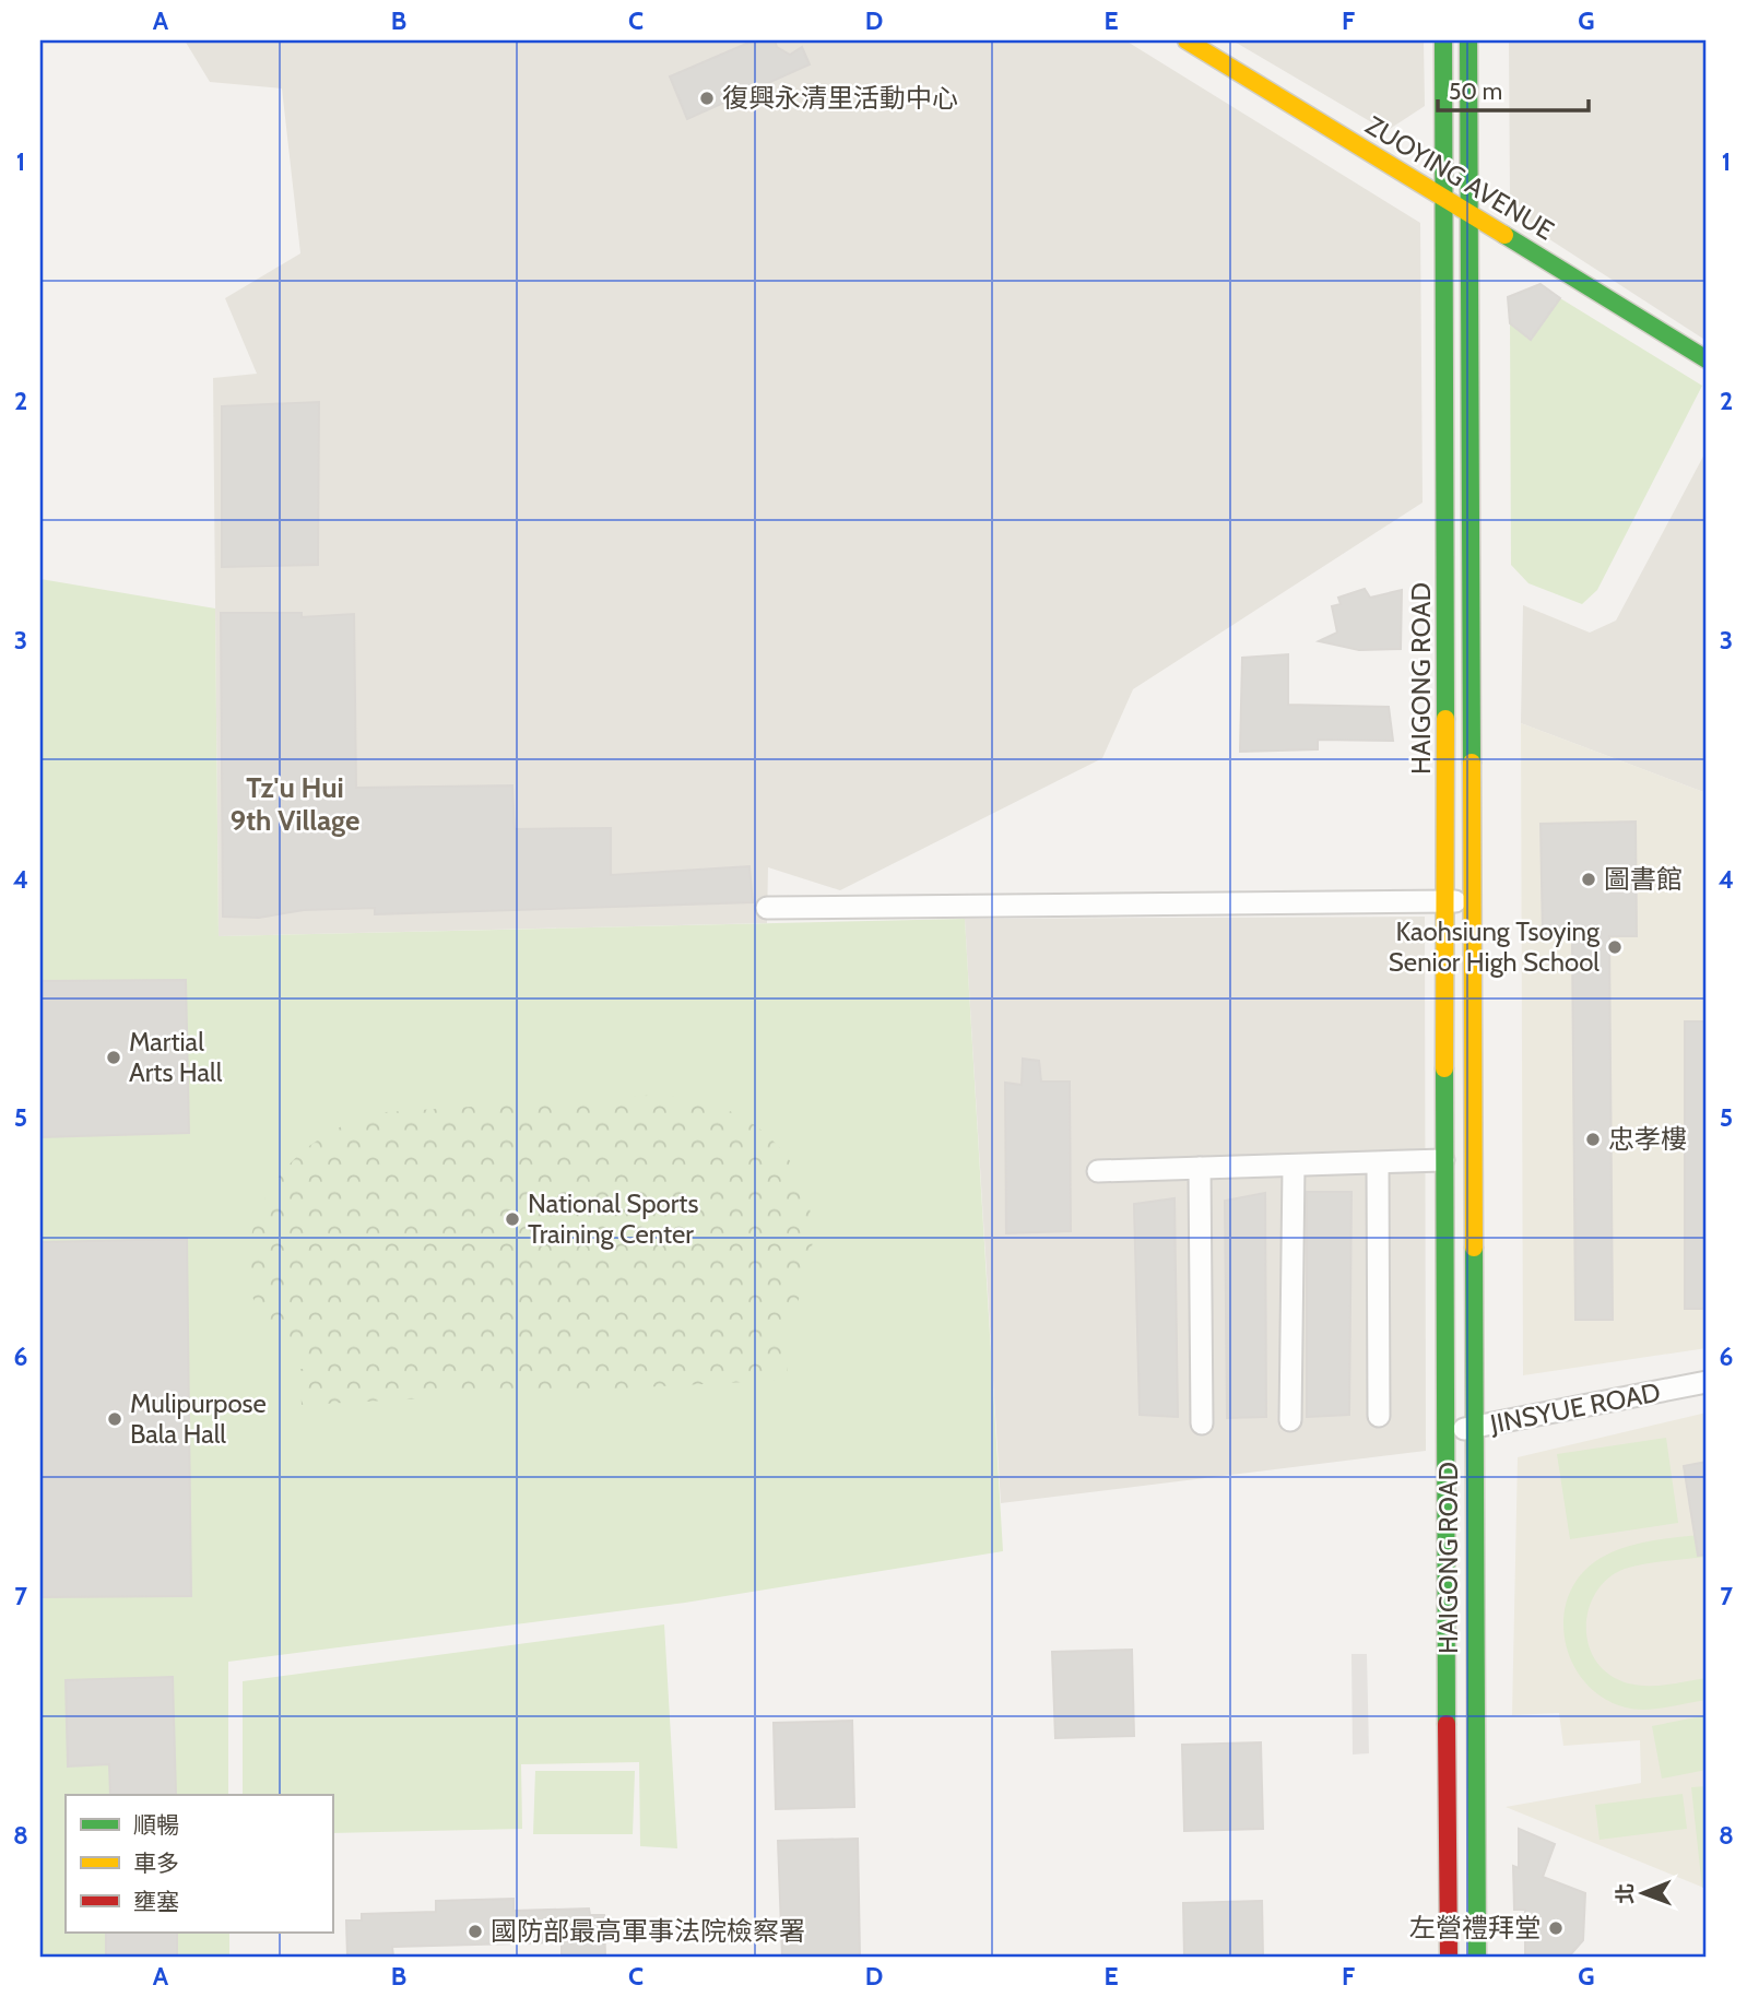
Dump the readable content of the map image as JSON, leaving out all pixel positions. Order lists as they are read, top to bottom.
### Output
{
  "streets": {
    "street": ["ZUOYING AVENUE", "HAIGONG ROAD", "JINSYUE ROAD"]
  },
  "crossings": [
    ["ZUOYING AVENUE", "HAIGONG ROAD"],
    ["HAIGONG ROAD", "JINSYUE ROAD"]
  ],
  "districts": ["Tz'u Hui 9th Village"],
  "places": [
    "復興永清里活動中心",
    "圖書館",
    "Kaohsiung Tsoying Senior High School",
    "Martial Arts Hall",
    "忠孝樓",
    "National Sports Training Center",
    "Mulipurpose Bala Hall",
    "左營禮拜堂",
    "國防部最高軍事法院檢察署"
  ],
  "legend": ["順暢", "車多", "壅塞"],
  "scale_bar": "50 m",
  "north": "left",
  "grid": {
    "columns": [
      "A",
      "B",
      "C",
      "D",
      "E",
      "F",
      "G"
    ],
    "rows": [
      "1",
      "2",
      "3",
      "4",
      "5",
      "6",
      "7",
      "8"
    ]
  }
}
